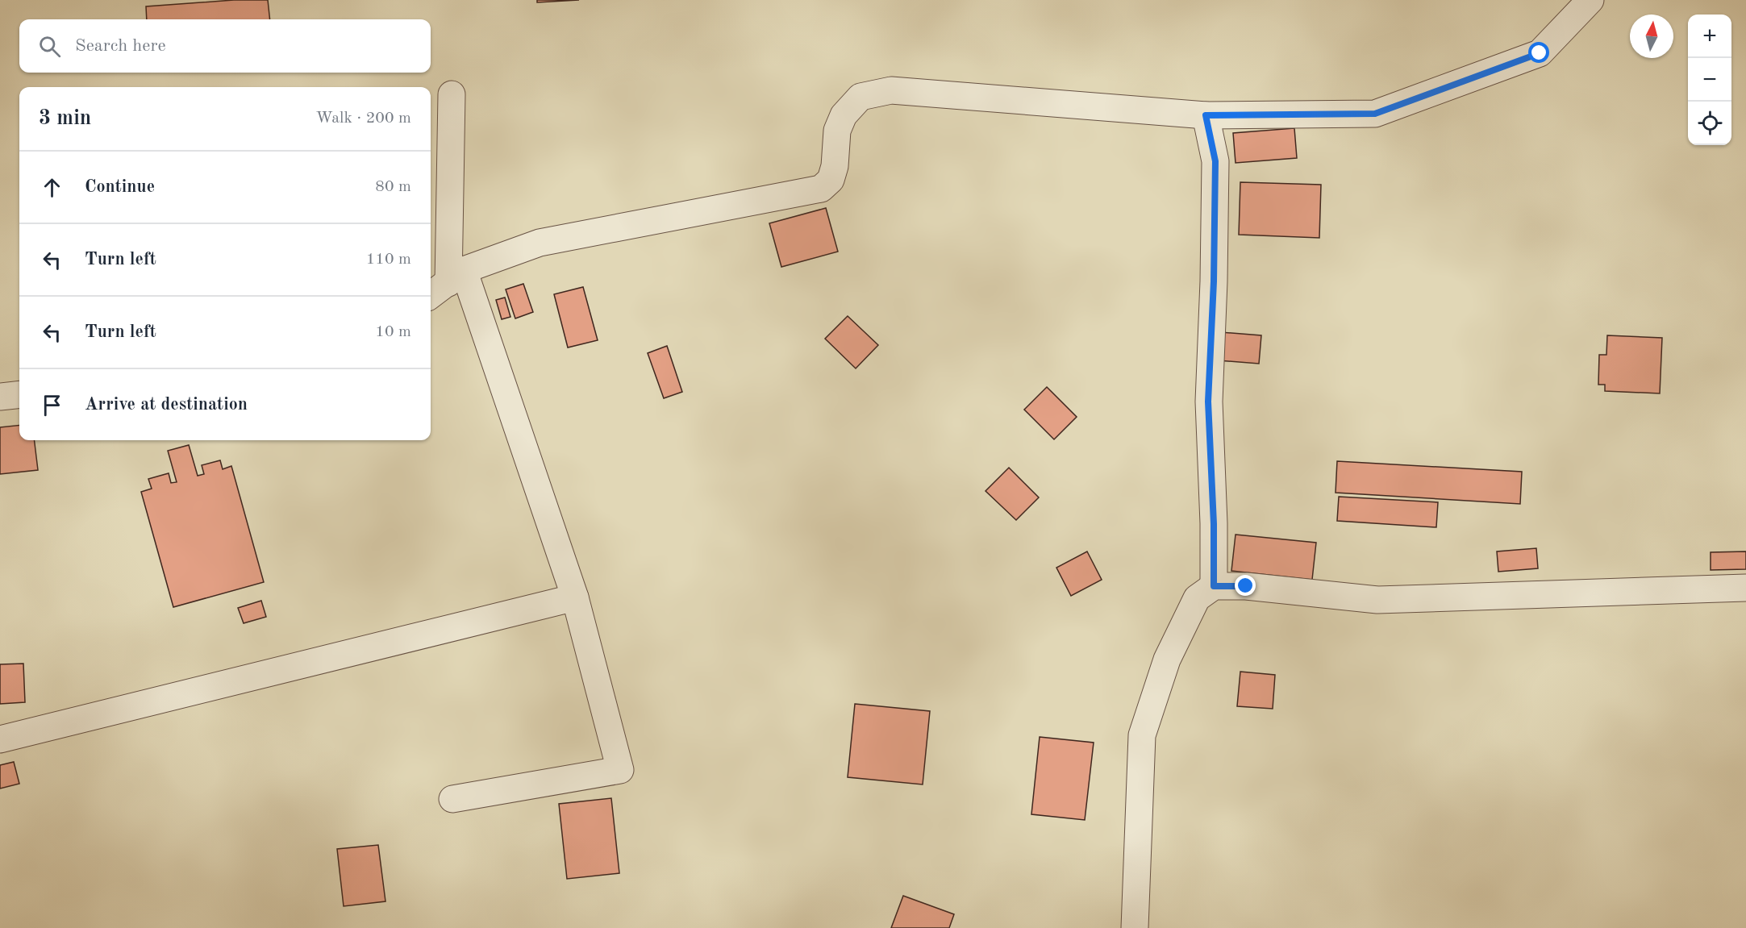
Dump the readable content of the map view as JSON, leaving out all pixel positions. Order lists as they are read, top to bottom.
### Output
{
  "north": "top",
  "page": {
    "map_buttons": ["+", "−"],
    "search": "Search here",
    "heading": ["3 min", "Walk · 200 m"],
    "list": [
      ["Continue", "80 m"],
      ["Turn left", "110 m"],
      ["Turn left", "10 m"],
      "Arrive at destination"
    ]
  }
}
